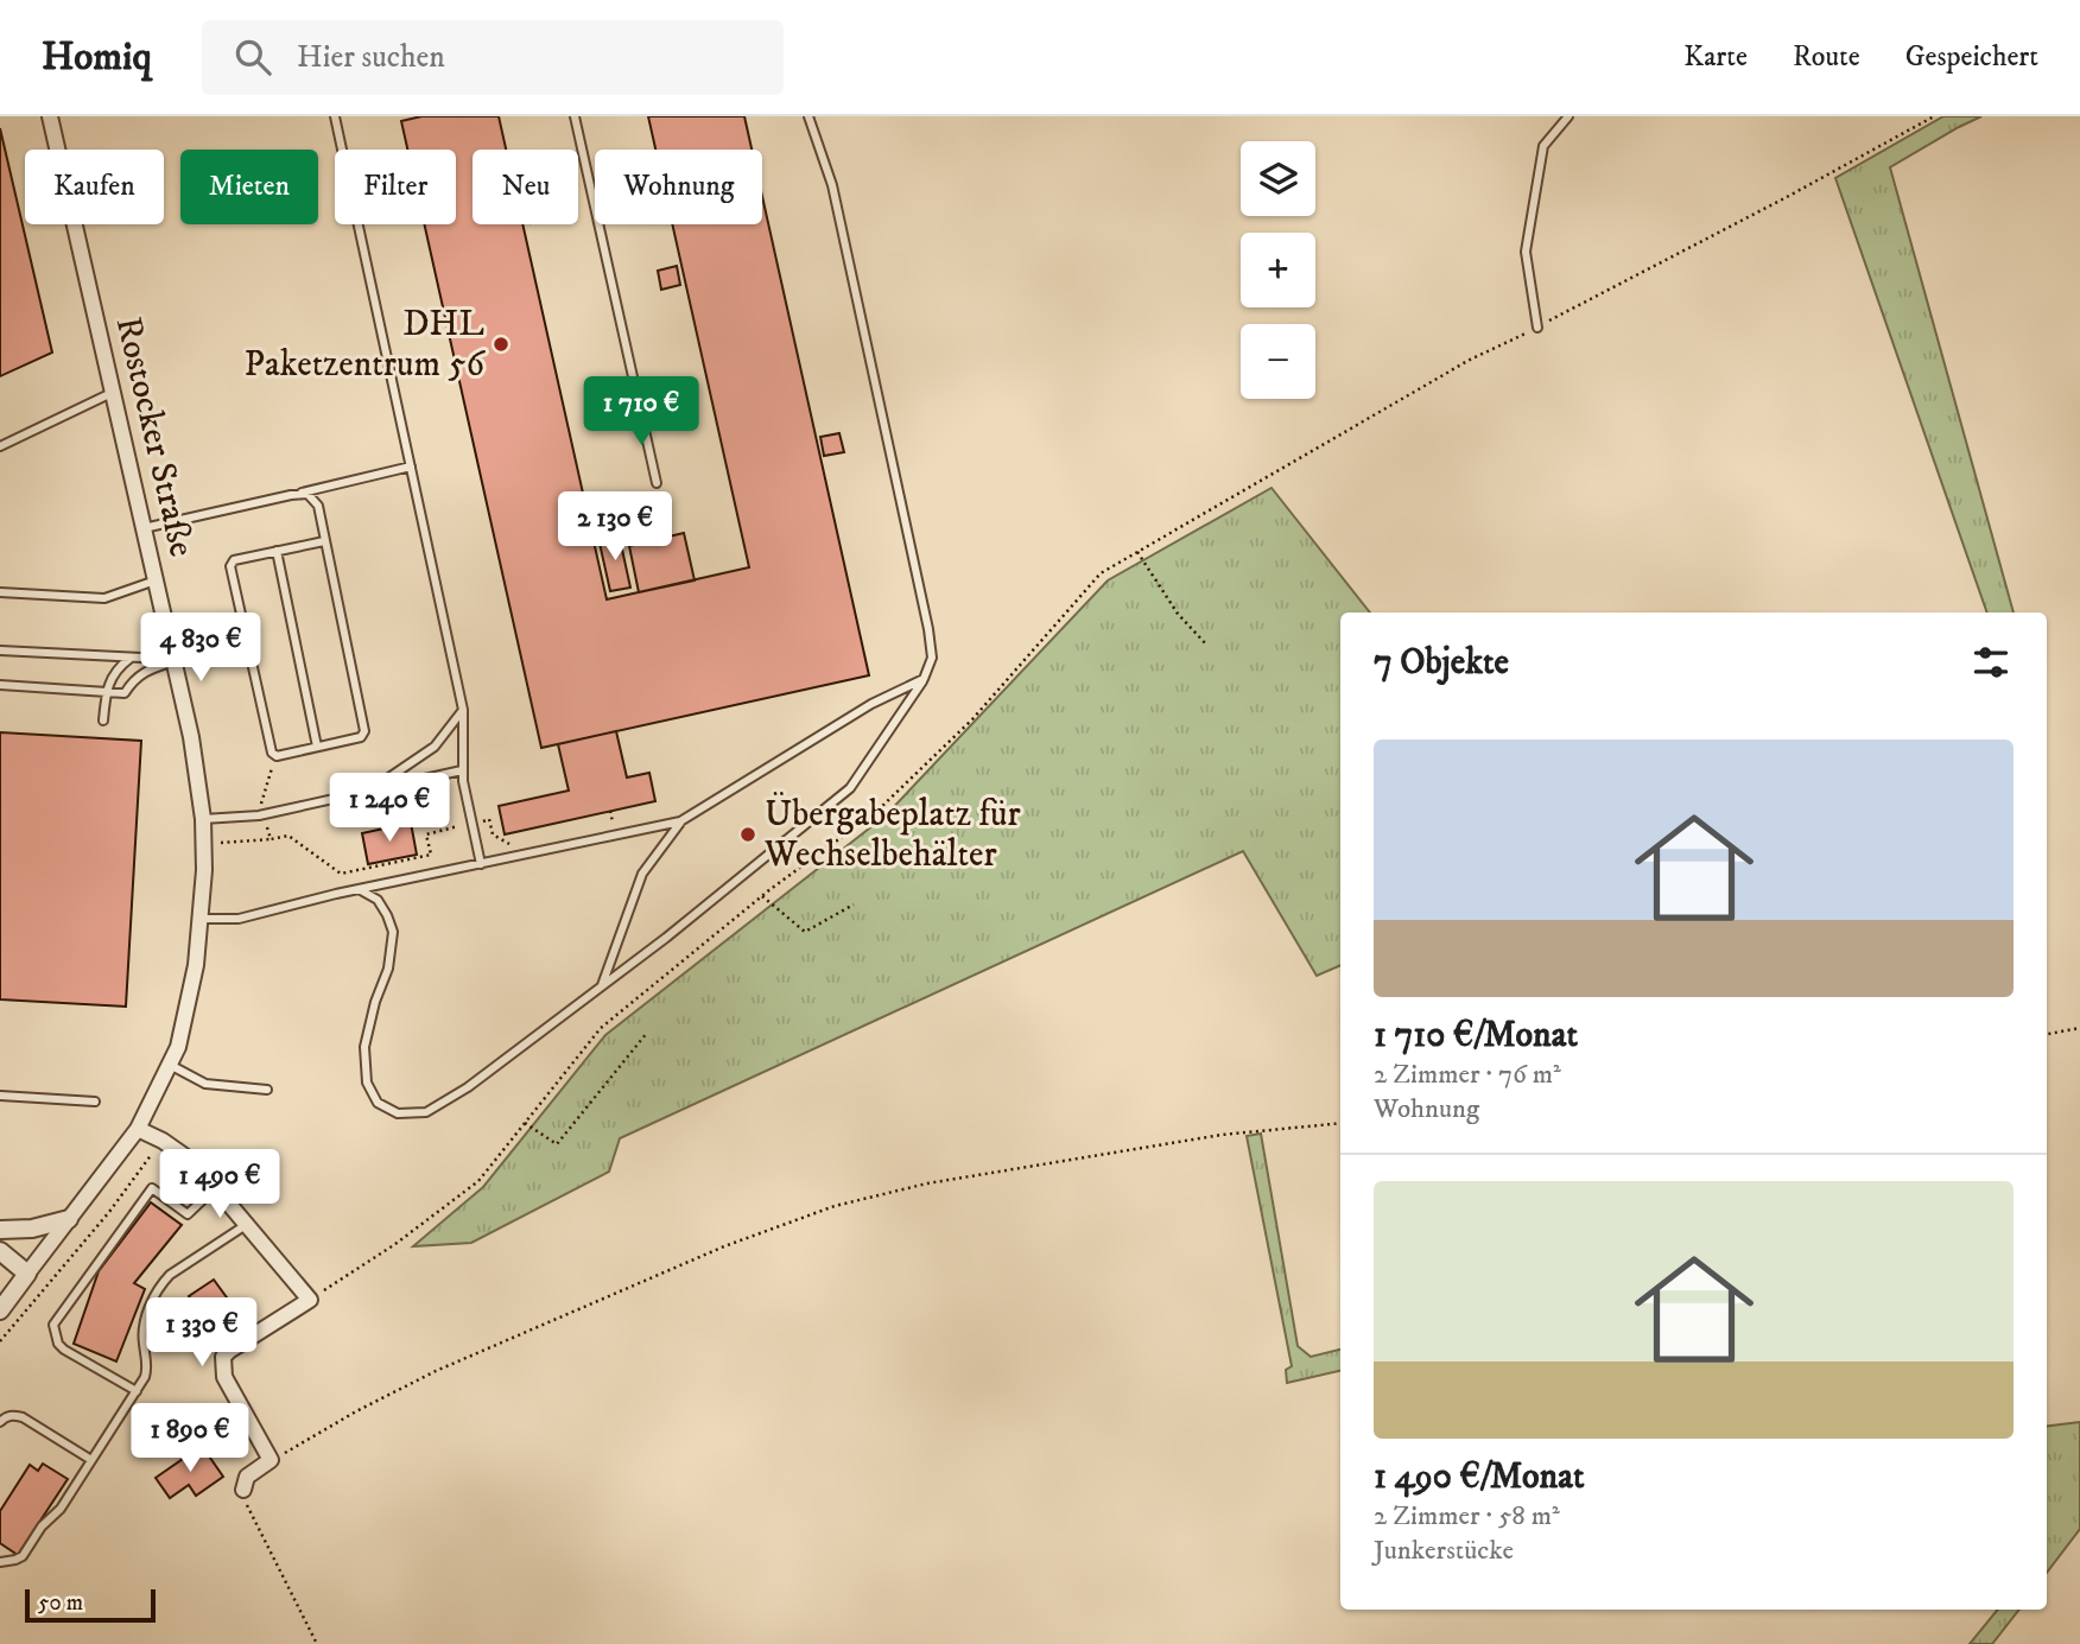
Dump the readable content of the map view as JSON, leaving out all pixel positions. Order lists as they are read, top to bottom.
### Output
{
  "streets": {
    "street": ["Rostocker Straße"]
  },
  "places": ["DHL Paketzentrum 56", "Übergabeplatz für Wechselbehälter"],
  "scale_bar": "50 m",
  "page": {
    "header": "Homiq",
    "search": "Hier suchen",
    "nav": ["Karte", "Route", "Gespeichert"],
    "map_buttons": ["+", "−"],
    "chip": [
      "Kaufen",
      "Mieten",
      "Filter",
      "Neu",
      "Wohnung"
    ],
    "price": [
      "1 710 €",
      "2 130 €",
      "4 830 €",
      "1 240 €",
      "1 490 €",
      "1 330 €",
      "1 890 €"
    ],
    "heading": "7 Objekte",
    "list": [
      {
        "name": "1 710 €/Monat",
        "note": "2 Zimmer · 76 m² · Wohnung"
      },
      {
        "name": "1 490 €/Monat",
        "note": "2 Zimmer · 58 m² · Junkerstücke"
      }
    ],
    "scale": "50 m"
  }
}
